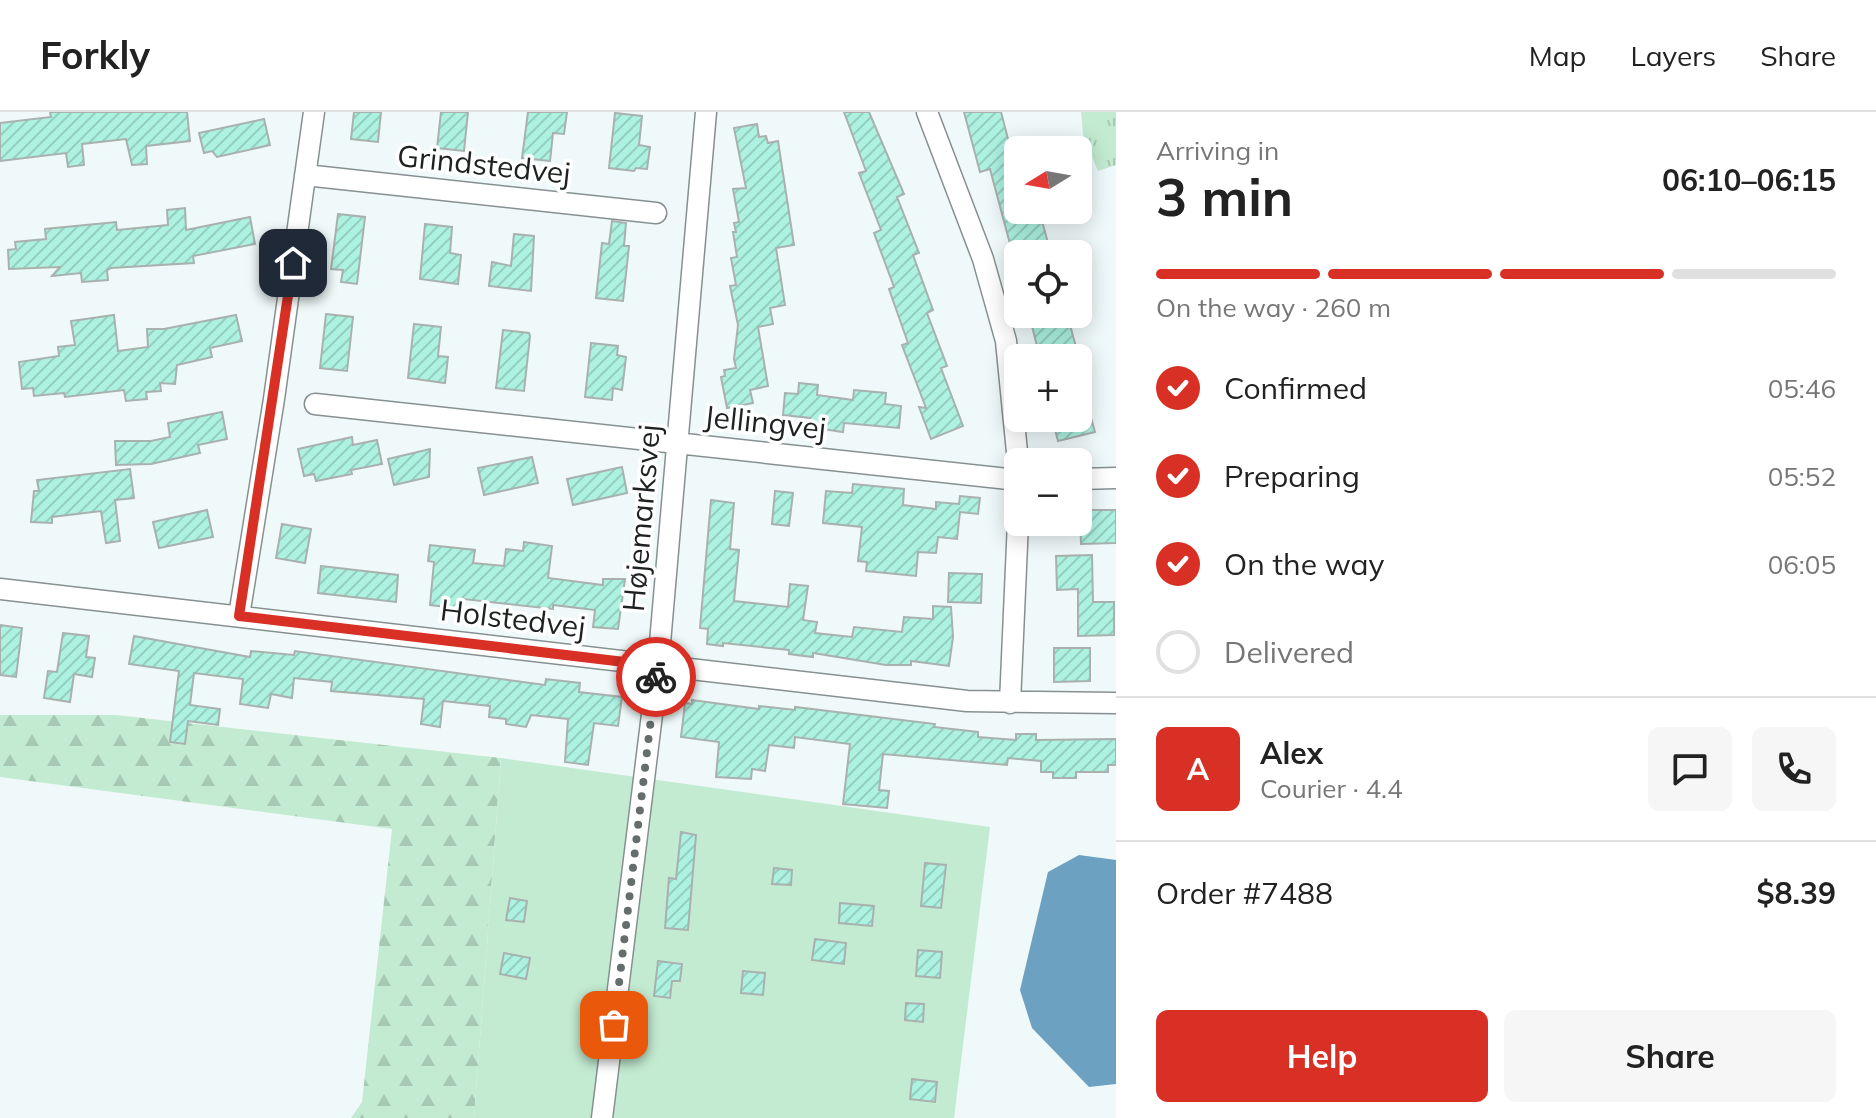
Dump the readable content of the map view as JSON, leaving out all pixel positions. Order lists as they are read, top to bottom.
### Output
{
  "streets": {
    "street": [
      "Grindstedvej",
      "Jellingvej",
      "Højemarksvej",
      "Holstedvej"
    ]
  },
  "crossings": [
    ["Jellingvej", "Højemarksvej"],
    ["Højemarksvej", "Holstedvej"]
  ],
  "north": "left",
  "page": {
    "header": "Forkly",
    "nav": ["Map", "Layers", "Share"],
    "heading": ["3 min", "Arriving in", "06:10–06:15"],
    "panel": [
      "Alex",
      "Courier · 4.4",
      "Order #7488",
      "$8.39"
    ],
    "map_buttons": ["+", "−"],
    "bar": "On the way · 260 m",
    "list": [
      ["Confirmed", "05:46"],
      ["Preparing", "05:52"],
      ["On the way", "06:05"],
      "Delivered"
    ],
    "round": "A",
    "buttons": ["Help", "Share"]
  }
}
